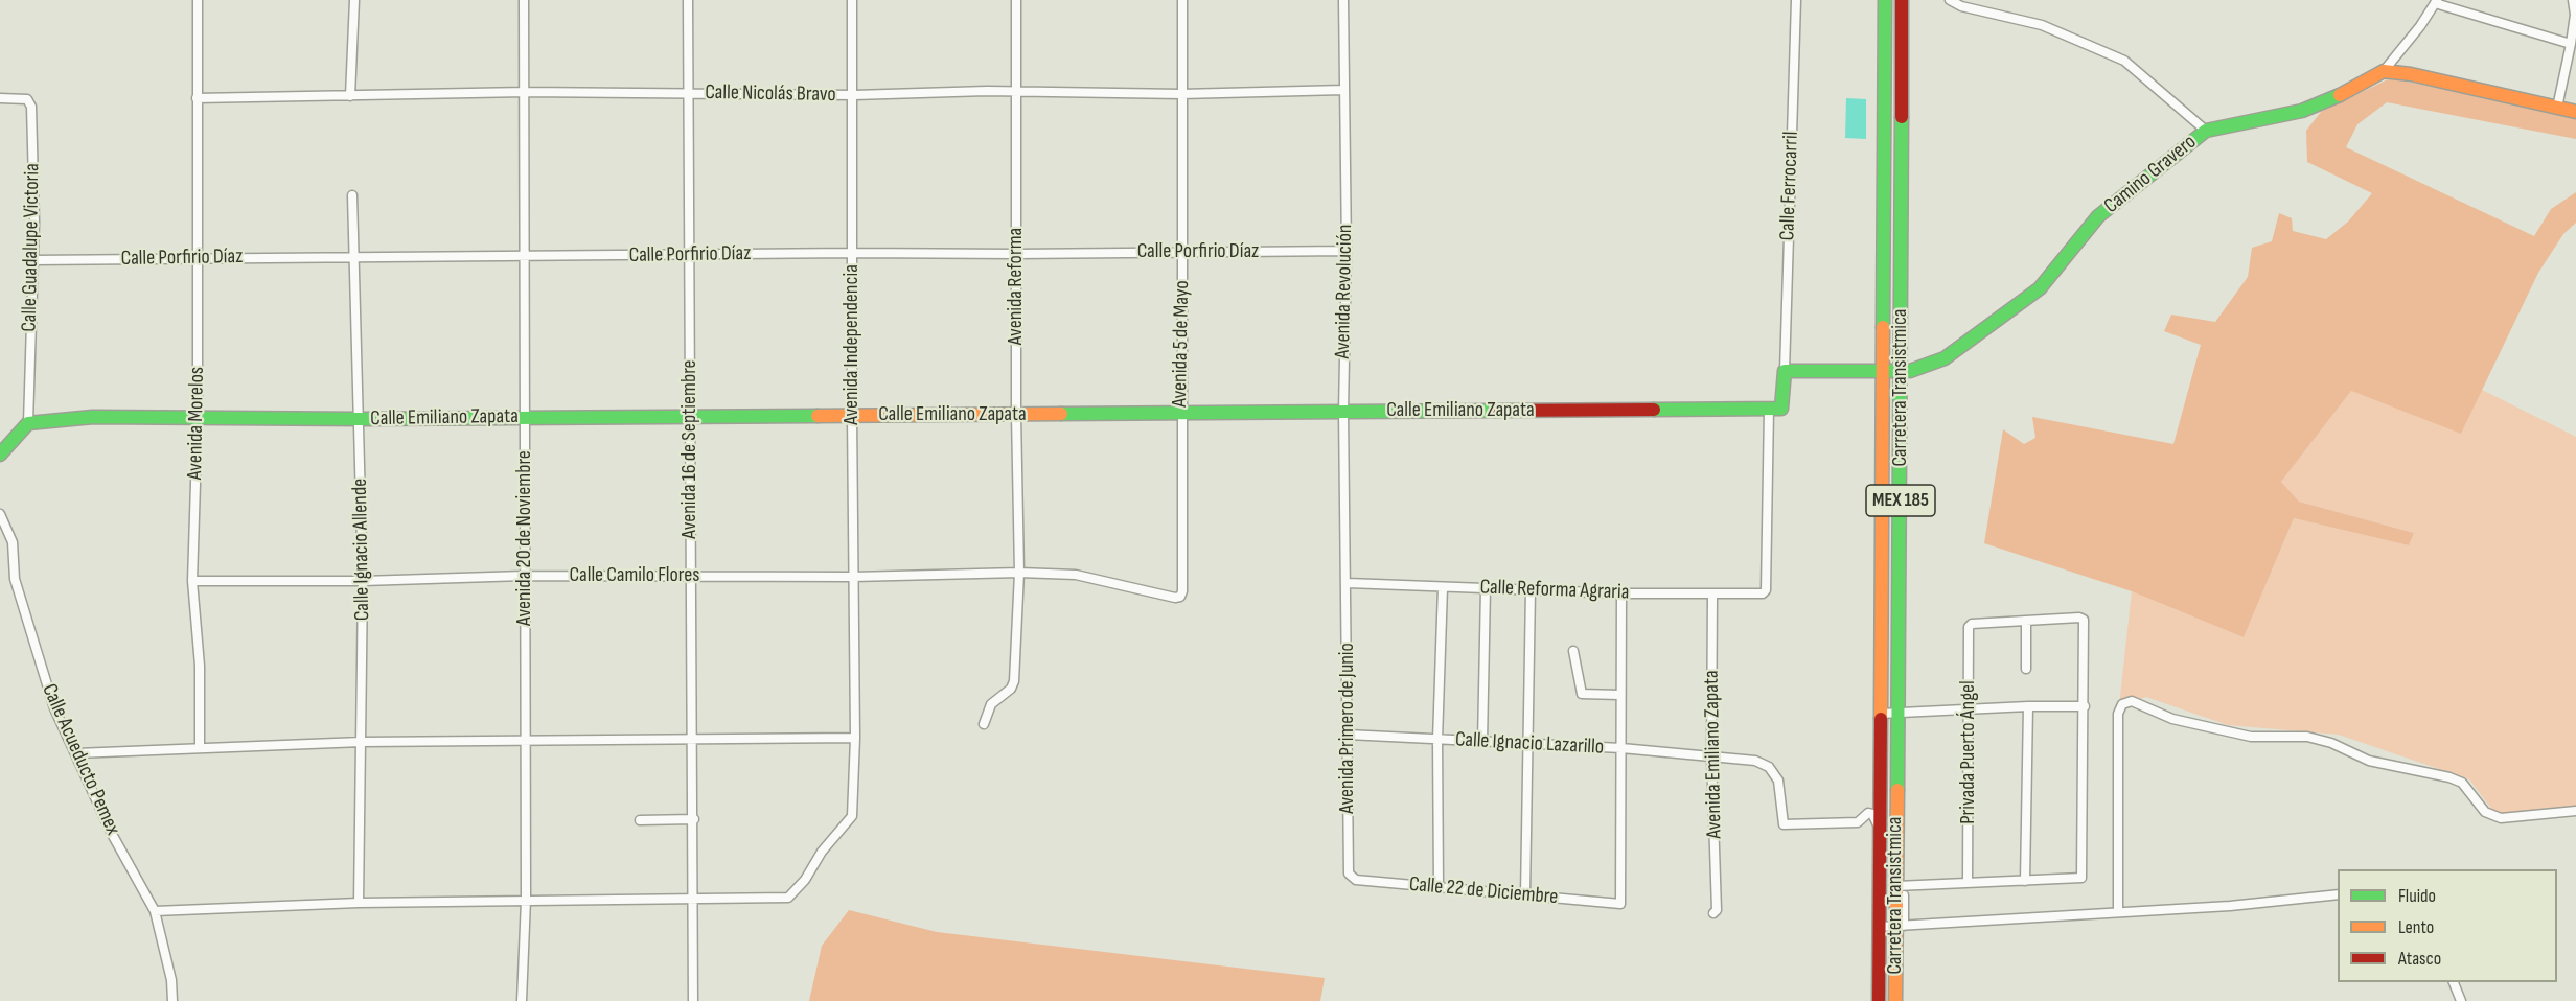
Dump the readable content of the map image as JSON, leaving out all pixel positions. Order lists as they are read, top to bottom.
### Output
{
  "streets": {
    "street": [
      "Calle Nicolás Bravo",
      "Camino Gravero",
      "Calle Ferrocarril",
      "Calle Guadalupe Victoria",
      "Calle Porfirio Díaz",
      "Avenida Reforma",
      "Avenida Revolución",
      "Avenida 5 de Mayo",
      "Avenida Independencia",
      "Carretera Transistmica",
      "Calle Emiliano Zapata",
      "Avenida Morelos",
      "Avenida 16 de Septiembre",
      "MEX 185",
      "Avenida 20 de Noviembre",
      "Calle Ignacio Allende",
      "Calle Camilo Flores",
      "Calle Reforma Agraria",
      "Avenida Primero de Junio",
      "Calle Ignacio Lazarillo",
      "Privada Puerto Ángel",
      "Avenida Emiliano Zapata",
      "Calle Acueducto Pemex",
      "Calle 22 de Diciembre"
    ]
  },
  "crossings": [
    ["Calle Nicolás Bravo", "Avenida Reforma"],
    ["Calle Nicolás Bravo", "Avenida Revolución"],
    ["Calle Nicolás Bravo", "Avenida 5 de Mayo"],
    ["Calle Nicolás Bravo", "Avenida Independencia"],
    ["Calle Nicolás Bravo", "Avenida Morelos"],
    ["Calle Nicolás Bravo", "Avenida 16 de Septiembre"],
    ["Calle Nicolás Bravo", "Avenida 20 de Noviembre"],
    ["Camino Gravero", "Carretera Transistmica"],
    ["Calle Guadalupe Victoria", "Calle Porfirio Díaz"],
    ["Calle Guadalupe Victoria", "Calle Emiliano Zapata"],
    ["Calle Porfirio Díaz", "Avenida Reforma"],
    ["Calle Porfirio Díaz", "Avenida Revolución"],
    ["Calle Porfirio Díaz", "Avenida 5 de Mayo"],
    ["Calle Porfirio Díaz", "Avenida Independencia"],
    ["Calle Porfirio Díaz", "Avenida Morelos"],
    ["Calle Porfirio Díaz", "Avenida 16 de Septiembre"],
    ["Calle Porfirio Díaz", "Avenida 20 de Noviembre"],
    ["Calle Porfirio Díaz", "Calle Ignacio Allende"],
    ["Avenida Reforma", "Calle Emiliano Zapata"],
    ["Avenida Reforma", "Calle Camilo Flores"],
    ["Avenida Revolución", "Calle Emiliano Zapata"],
    ["Avenida Revolución", "Calle Reforma Agraria"],
    ["Avenida Revolución", "Avenida Primero de Junio"],
    ["Avenida 5 de Mayo", "Calle Emiliano Zapata"],
    ["Avenida 5 de Mayo", "Calle Camilo Flores"],
    ["Avenida Independencia", "Calle Emiliano Zapata"],
    ["Avenida Independencia", "Avenida 16 de Septiembre"],
    ["Avenida Independencia", "Avenida 20 de Noviembre"],
    ["Avenida Independencia", "Calle Ignacio Allende"],
    ["Avenida Independencia", "Calle Camilo Flores"],
    ["Avenida Independencia", "Calle Acueducto Pemex"],
    ["Carretera Transistmica", "Calle Ignacio Lazarillo"],
    ["Calle Emiliano Zapata", "Avenida Morelos"],
    ["Calle Emiliano Zapata", "Avenida 16 de Septiembre"],
    ["Calle Emiliano Zapata", "Avenida 20 de Noviembre"],
    ["Calle Emiliano Zapata", "Calle Ignacio Allende"],
    ["Calle Emiliano Zapata", "Calle Reforma Agraria"],
    ["Avenida Morelos", "Calle Camilo Flores"],
    ["Avenida 16 de Septiembre", "Calle Camilo Flores"],
    ["Avenida 20 de Noviembre", "Calle Camilo Flores"],
    ["Calle Ignacio Allende", "Calle Camilo Flores"],
    ["Calle Reforma Agraria", "Avenida Primero de Junio"],
    ["Calle Reforma Agraria", "Avenida Emiliano Zapata"],
    ["Avenida Primero de Junio", "Calle Ignacio Lazarillo"],
    ["Avenida Primero de Junio", "Calle 22 de Diciembre"],
    ["Calle Ignacio Lazarillo", "Avenida Emiliano Zapata"],
    ["Calle Ignacio Lazarillo", "Calle 22 de Diciembre"]
  ],
  "legend": ["Fluido", "Lento", "Atasco"]
}
